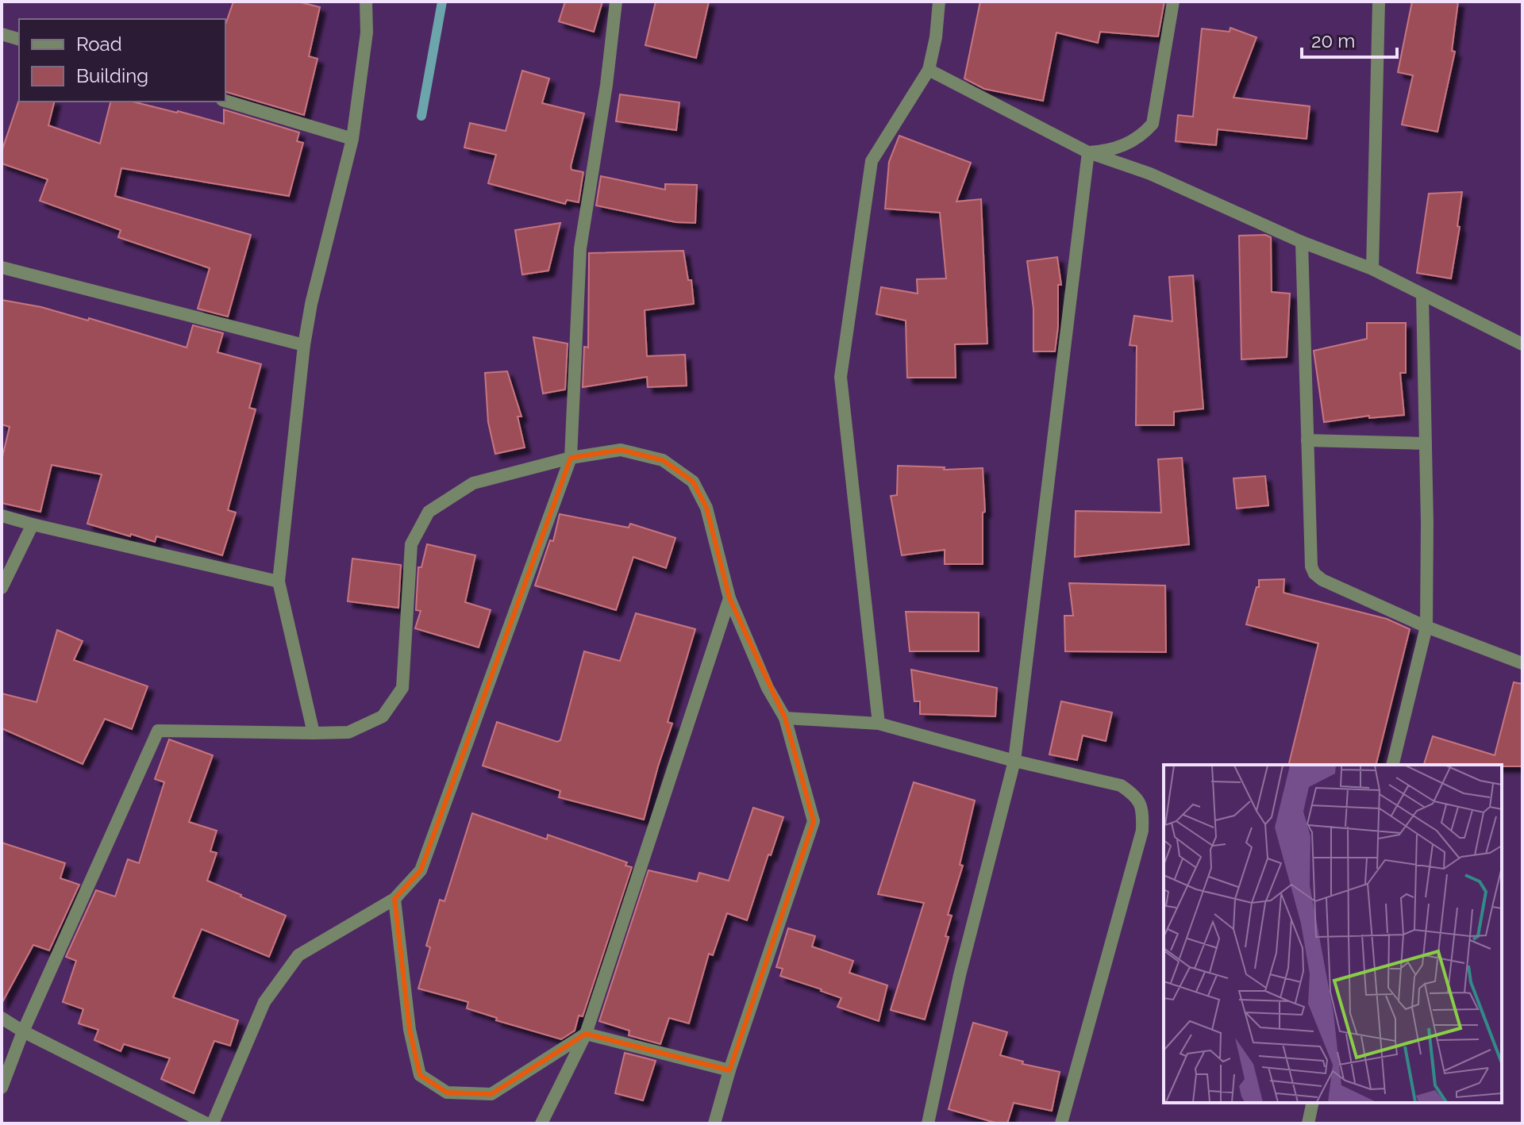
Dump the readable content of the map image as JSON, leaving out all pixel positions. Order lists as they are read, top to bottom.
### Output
{
  "legend": ["Road", "Building"],
  "scale_bar": "20 m"
}
